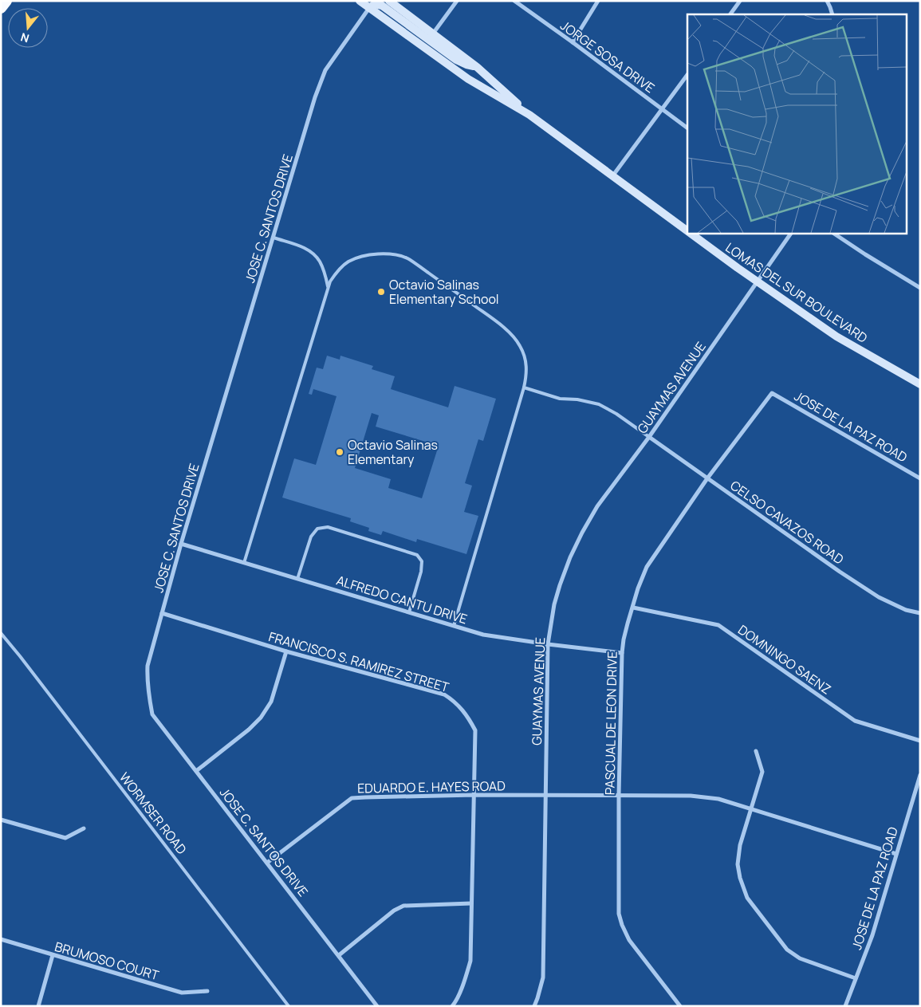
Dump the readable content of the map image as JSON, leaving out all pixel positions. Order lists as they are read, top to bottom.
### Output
{
  "streets": {
    "main road": ["LOMAS DEL SUR BOULEVARD"],
    "street": [
      "JORGE SOSA DRIVE",
      "JOSE C. SANTOS DRIVE",
      "GUAYMAS AVENUE",
      "JOSE DE LA PAZ ROAD",
      "CELSO CAVAZOS ROAD",
      "ALFREDO CANTU DRIVE",
      "DOMNINGO SAENZ",
      "FRANCISCO S. RAMIREZ STREET",
      "PASCUAL DE LEON DRIVE",
      "EDUARDO E. HAYES ROAD",
      "BRUMOSO COURT"
    ],
    "lane": ["WORMSER ROAD"]
  },
  "crossings": [
    ["JOSE C. SANTOS DRIVE", "LOMAS DEL SUR BOULEVARD"],
    ["JOSE C. SANTOS DRIVE", "ALFREDO CANTU DRIVE"],
    ["JOSE C. SANTOS DRIVE", "FRANCISCO S. RAMIREZ STREET"],
    ["JOSE C. SANTOS DRIVE", "EDUARDO E. HAYES ROAD"],
    ["LOMAS DEL SUR BOULEVARD", "GUAYMAS AVENUE"],
    ["GUAYMAS AVENUE", "CELSO CAVAZOS ROAD"],
    ["GUAYMAS AVENUE", "ALFREDO CANTU DRIVE"],
    ["GUAYMAS AVENUE", "EDUARDO E. HAYES ROAD"],
    ["JOSE DE LA PAZ ROAD", "PASCUAL DE LEON DRIVE"],
    ["JOSE DE LA PAZ ROAD", "EDUARDO E. HAYES ROAD"],
    ["CELSO CAVAZOS ROAD", "PASCUAL DE LEON DRIVE"],
    ["ALFREDO CANTU DRIVE", "PASCUAL DE LEON DRIVE"],
    ["DOMNINGO SAENZ", "PASCUAL DE LEON DRIVE"],
    ["FRANCISCO S. RAMIREZ STREET", "EDUARDO E. HAYES ROAD"],
    ["PASCUAL DE LEON DRIVE", "EDUARDO E. HAYES ROAD"]
  ],
  "places": ["Octavio Salinas Elementary School", "Octavio Salinas Elementary"],
  "north": "bottom"
}
